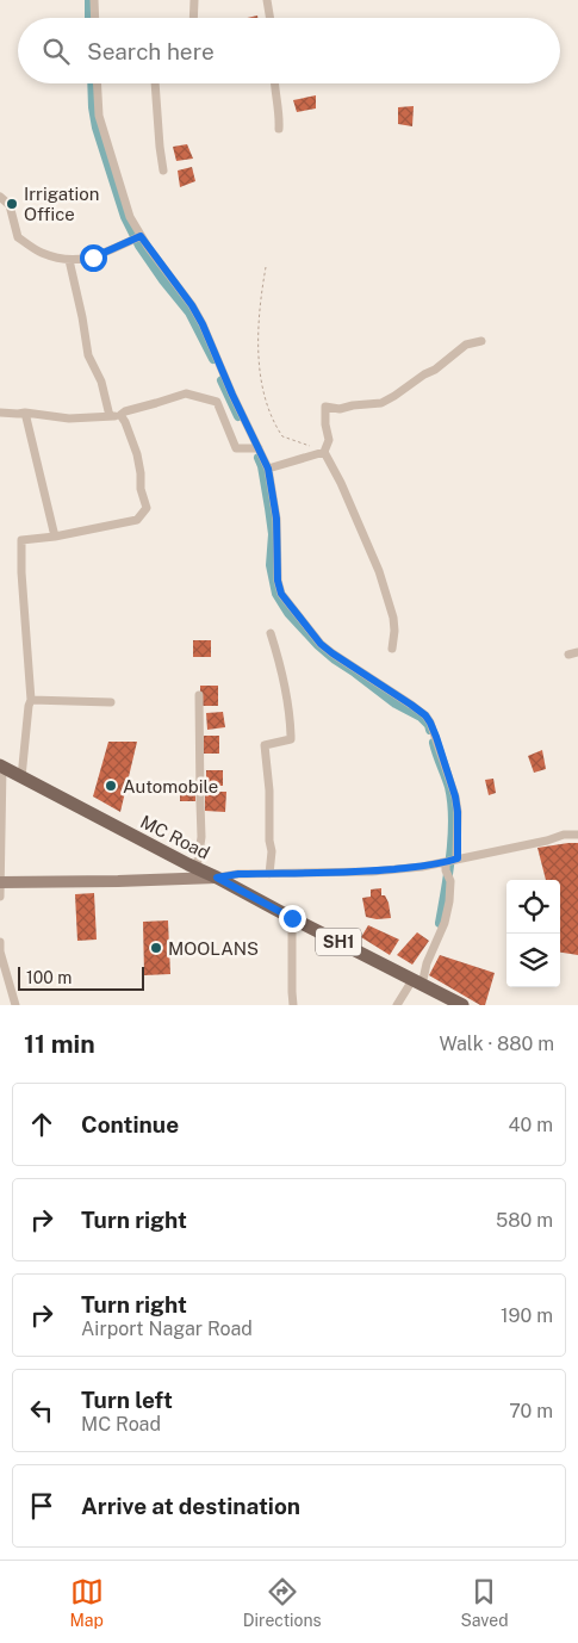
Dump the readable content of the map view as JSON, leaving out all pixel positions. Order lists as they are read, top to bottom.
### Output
{
  "streets": {
    "main road": ["MC Road", "SH1"]
  },
  "places": ["Irrigation Office", "Automobile", "MOOLANS"],
  "scale_bar": "100 m",
  "page": {
    "search": "Search here",
    "scale": "100 m",
    "heading": ["11 min", "Walk · 880 m"],
    "list": [
      ["Continue", "40 m"],
      ["Turn right", "580 m"],
      ["Turn right", "Airport Nagar Road", "190 m"],
      ["Turn left", "MC Road", "70 m"],
      "Arrive at destination"
    ],
    "nav": ["Map", "Directions", "Saved"]
  }
}
